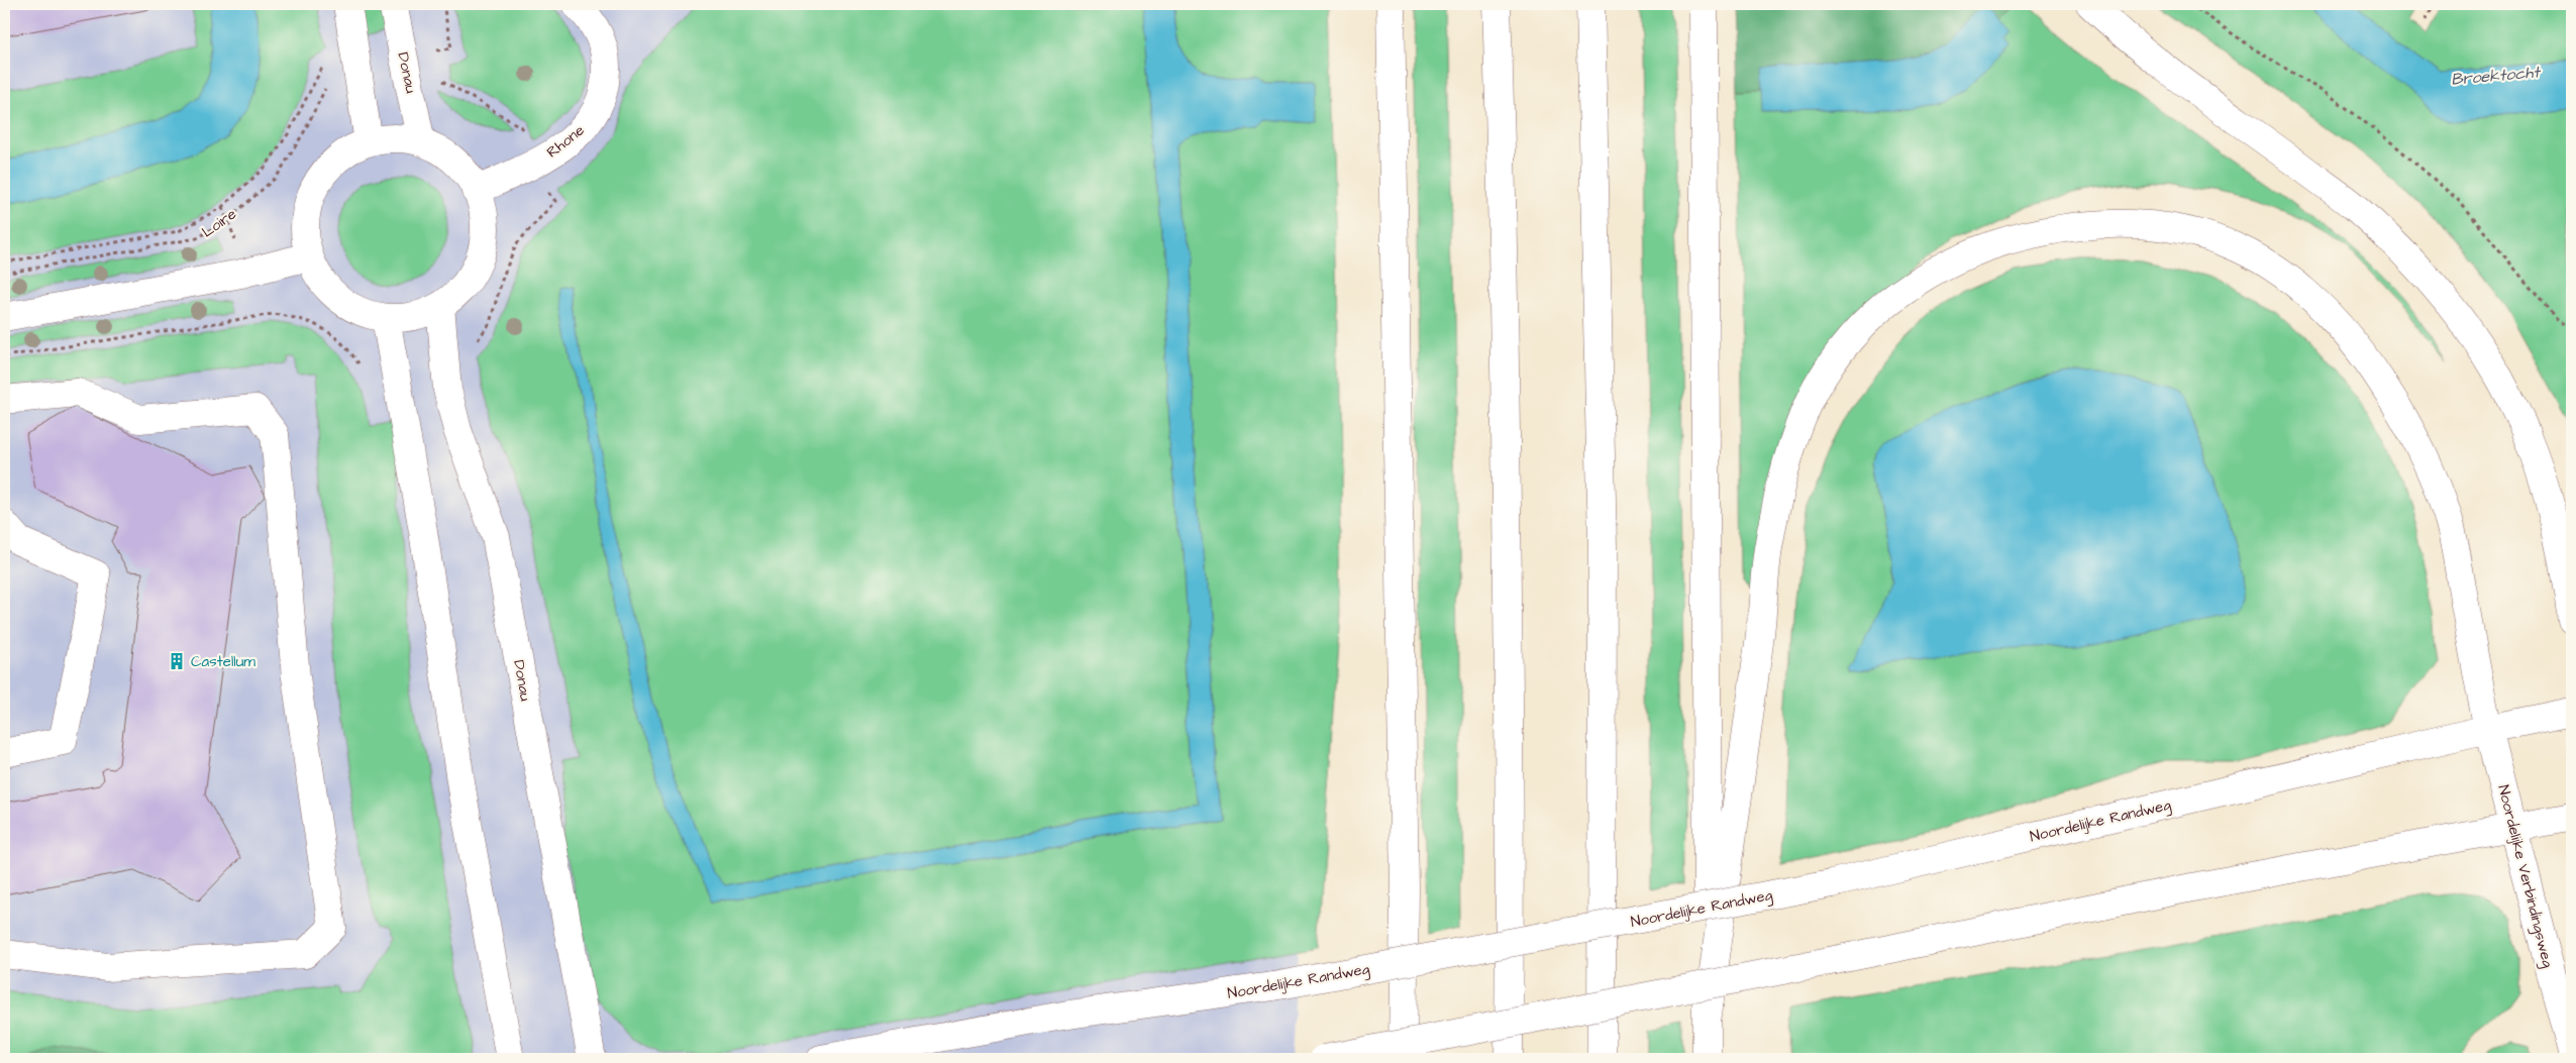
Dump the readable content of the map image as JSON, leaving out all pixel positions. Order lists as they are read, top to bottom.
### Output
{
  "streets": {
    "main road": [
      "Donau",
      "Rhone",
      "Noordelijke Randweg",
      "Noordelijke Verbindingsweg"
    ],
    "path": ["Loire"]
  },
  "crossings": [
    ["Donau", "Rhone"],
    ["Noordelijke Randweg", "Noordelijke Verbindingsweg"]
  ],
  "water": ["Broektocht"],
  "places": {
    "building": ["Castellum"]
  }
}
